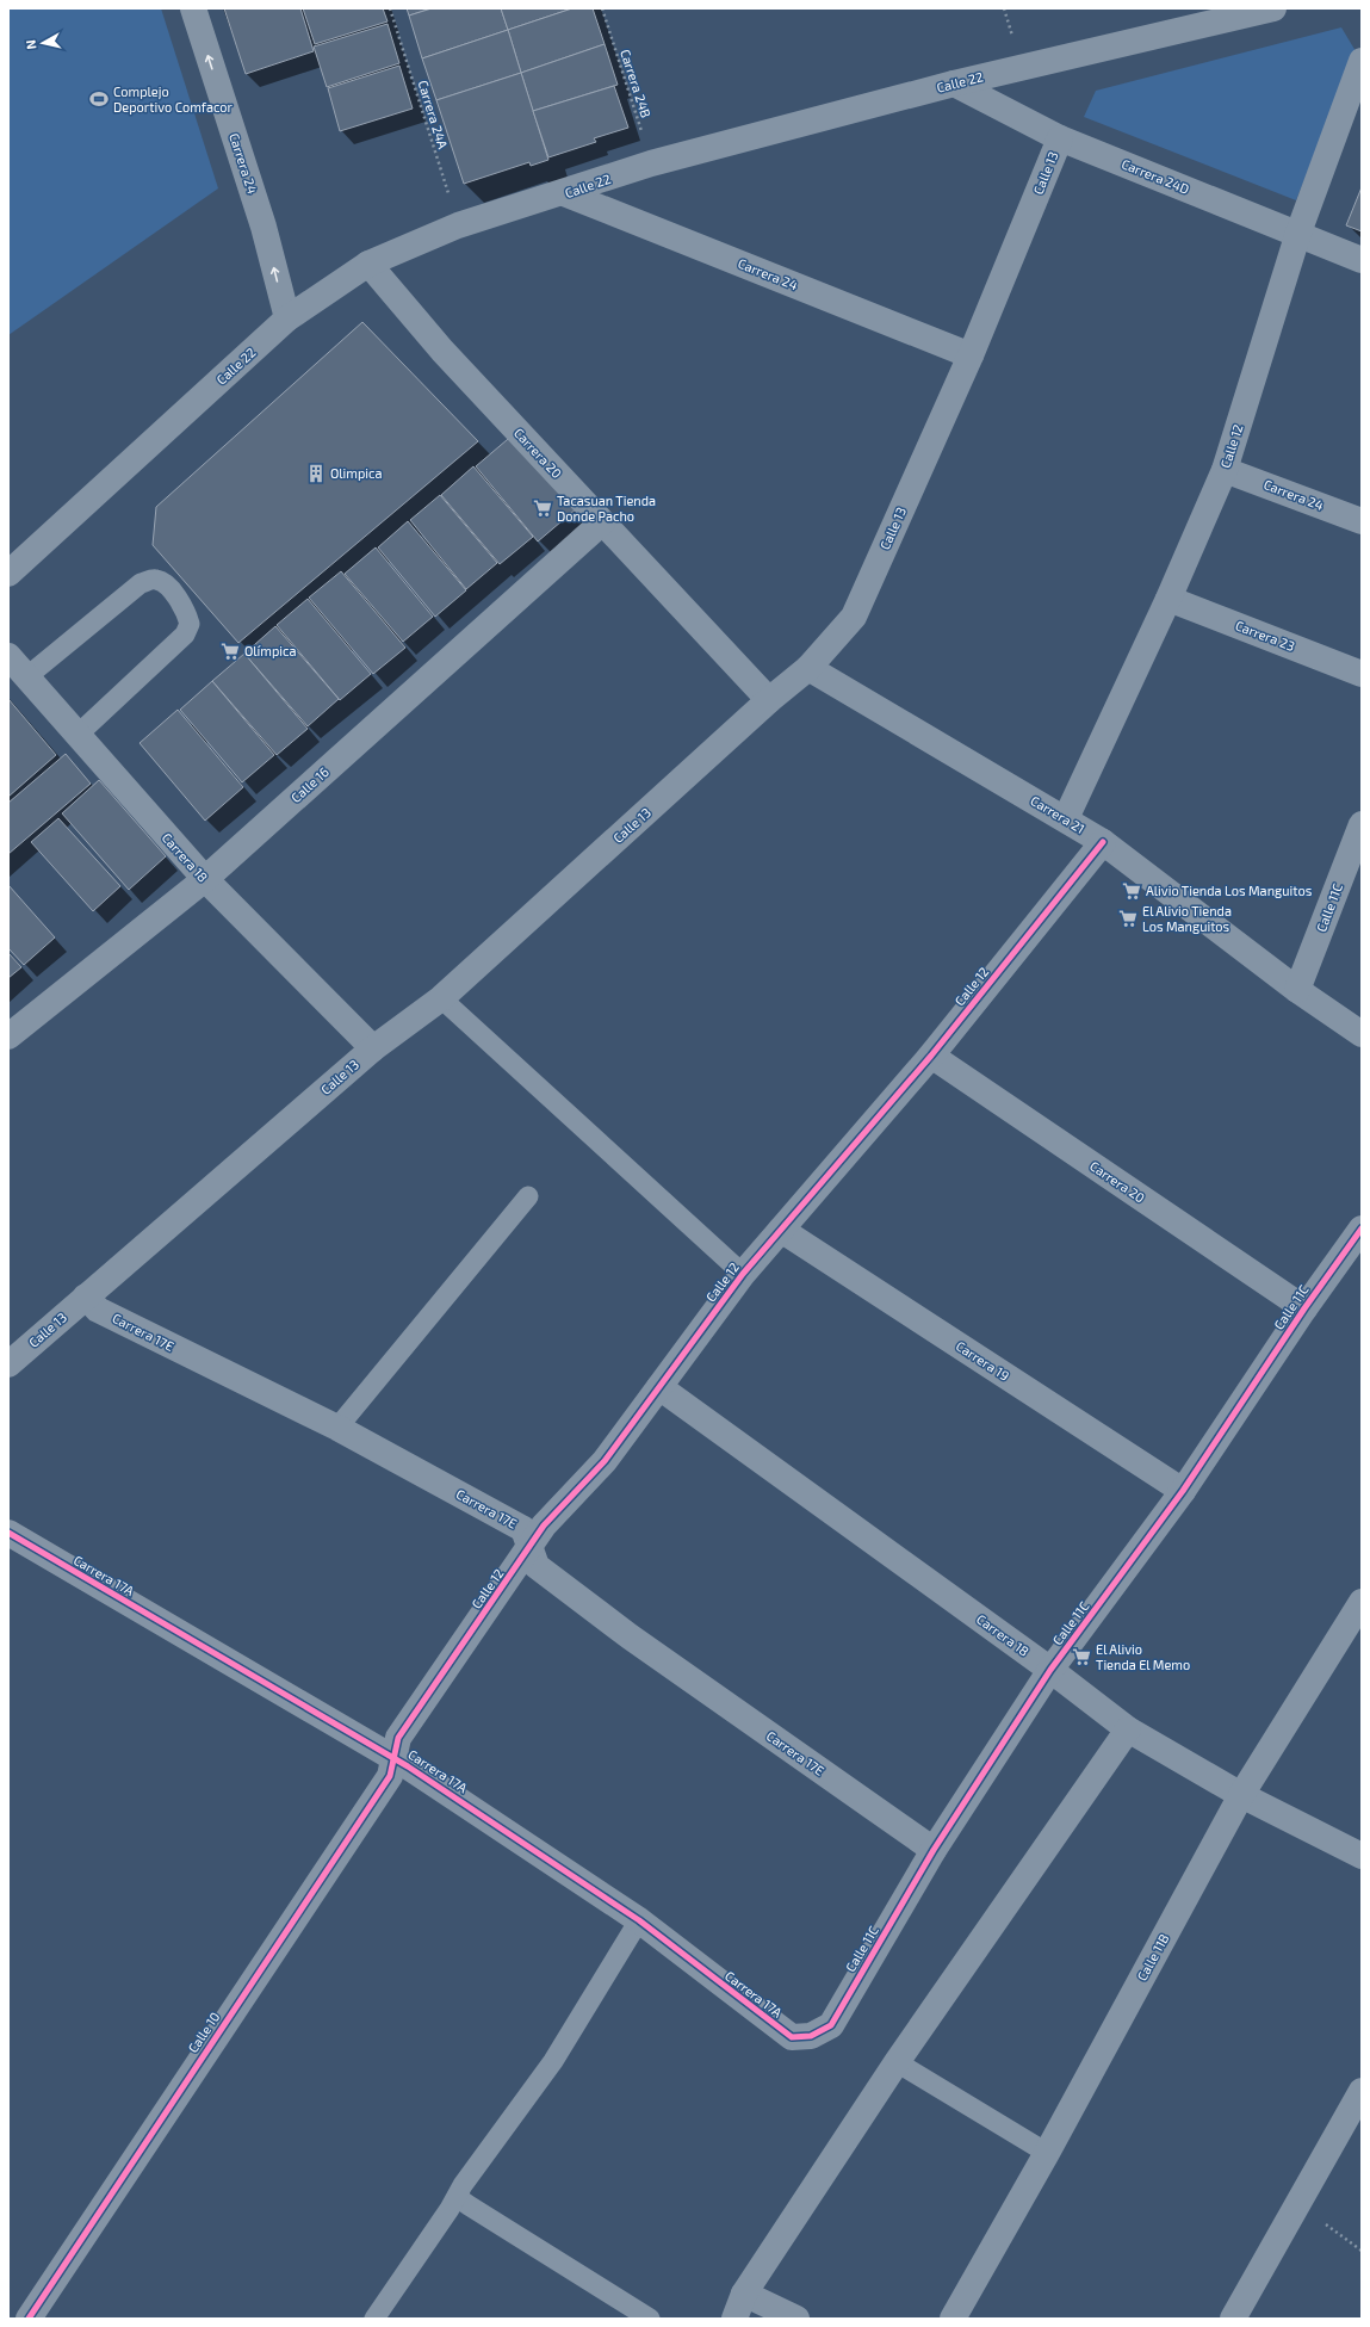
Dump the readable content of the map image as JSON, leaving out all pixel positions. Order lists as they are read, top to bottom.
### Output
{
  "streets": {
    "street": [
      "Calle 22",
      "Carrera 24",
      "Calle 13",
      "Carrera 24D",
      "Calle 12",
      "Carrera 20",
      "Carrera 23",
      "Calle 16",
      "Carrera 21",
      "Carrera 18",
      "Calle 11C",
      "Carrera 17E",
      "Carrera 19",
      "Carrera 17A",
      "Calle 11B",
      "Calle 10"
    ],
    "path": ["Carrera 24B", "Carrera 24A"]
  },
  "crossings": [
    ["Calle 22", "Carrera 24B"],
    ["Calle 22", "Carrera 24A"],
    ["Calle 22", "Carrera 24"],
    ["Calle 22", "Carrera 24D"],
    ["Calle 22", "Carrera 20"],
    ["Carrera 24", "Calle 13"],
    ["Carrera 24", "Calle 12"],
    ["Calle 13", "Carrera 24D"],
    ["Calle 13", "Carrera 20"],
    ["Calle 13", "Carrera 21"],
    ["Calle 13", "Carrera 18"],
    ["Calle 13", "Carrera 17E"],
    ["Carrera 24D", "Calle 12"],
    ["Calle 12", "Carrera 20"],
    ["Calle 12", "Carrera 23"],
    ["Calle 12", "Carrera 21"],
    ["Calle 12", "Carrera 18"],
    ["Calle 12", "Carrera 17E"],
    ["Calle 12", "Carrera 19"],
    ["Calle 12", "Carrera 17A"],
    ["Calle 12", "Calle 10"],
    ["Carrera 20", "Calle 16"],
    ["Carrera 20", "Calle 11C"],
    ["Calle 16", "Carrera 18"],
    ["Carrera 21", "Calle 11C"],
    ["Carrera 18", "Calle 11C"],
    ["Carrera 18", "Calle 11B"],
    ["Calle 11C", "Carrera 17E"],
    ["Calle 11C", "Carrera 19"],
    ["Calle 11C", "Carrera 17A"],
    ["Carrera 17A", "Calle 10"]
  ],
  "one_way": ["Carrera 24"],
  "places": {
    "sports": ["Complejo Deportivo Comfacor"],
    "building": ["Olimpica"],
    "supermarket": [
      "Tacasuan Tienda Donde Pacho",
      "Olímpica",
      "Alivio Tienda Los Manguitos",
      "El Alivio Tienda Los Manguitos",
      "El Alivio Tienda El Memo"
    ]
  },
  "north": "left"
}
